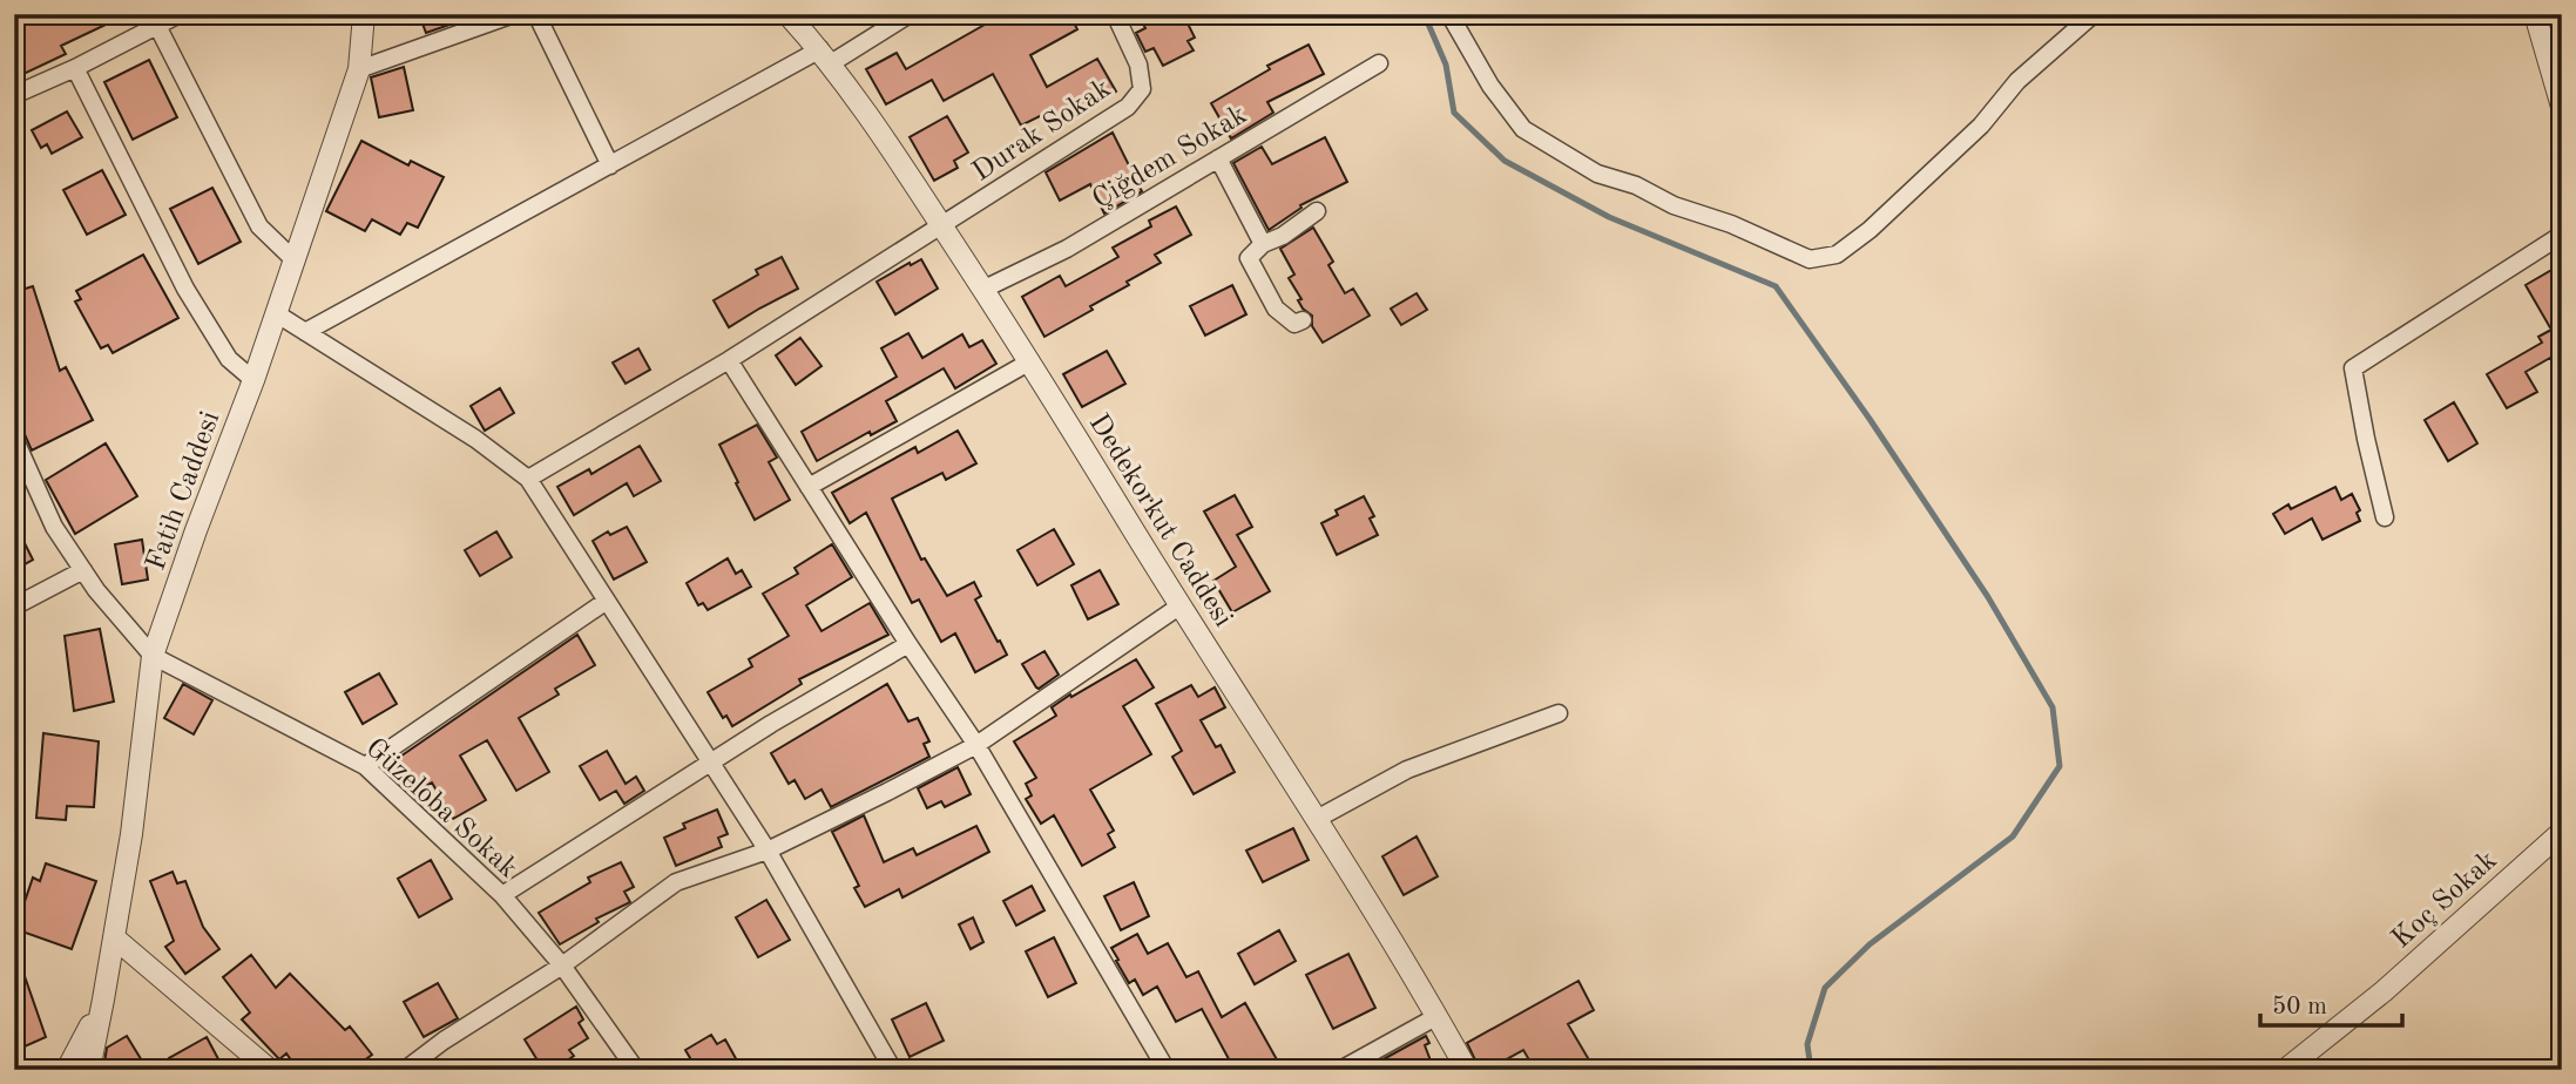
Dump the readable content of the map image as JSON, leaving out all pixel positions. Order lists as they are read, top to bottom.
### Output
{
  "streets": {
    "street": [
      "Durak Sokak",
      "Çiğdem Sokak",
      "Fatih Caddesi",
      "Dedekorkut Caddesi",
      "Güzeloba Sokak",
      "Koç Sokak"
    ]
  },
  "crossings": [
    ["Durak Sokak", "Dedekorkut Caddesi"],
    ["Çiğdem Sokak", "Dedekorkut Caddesi"],
    ["Fatih Caddesi", "Güzeloba Sokak"]
  ],
  "scale_bar": "50 m"
}
